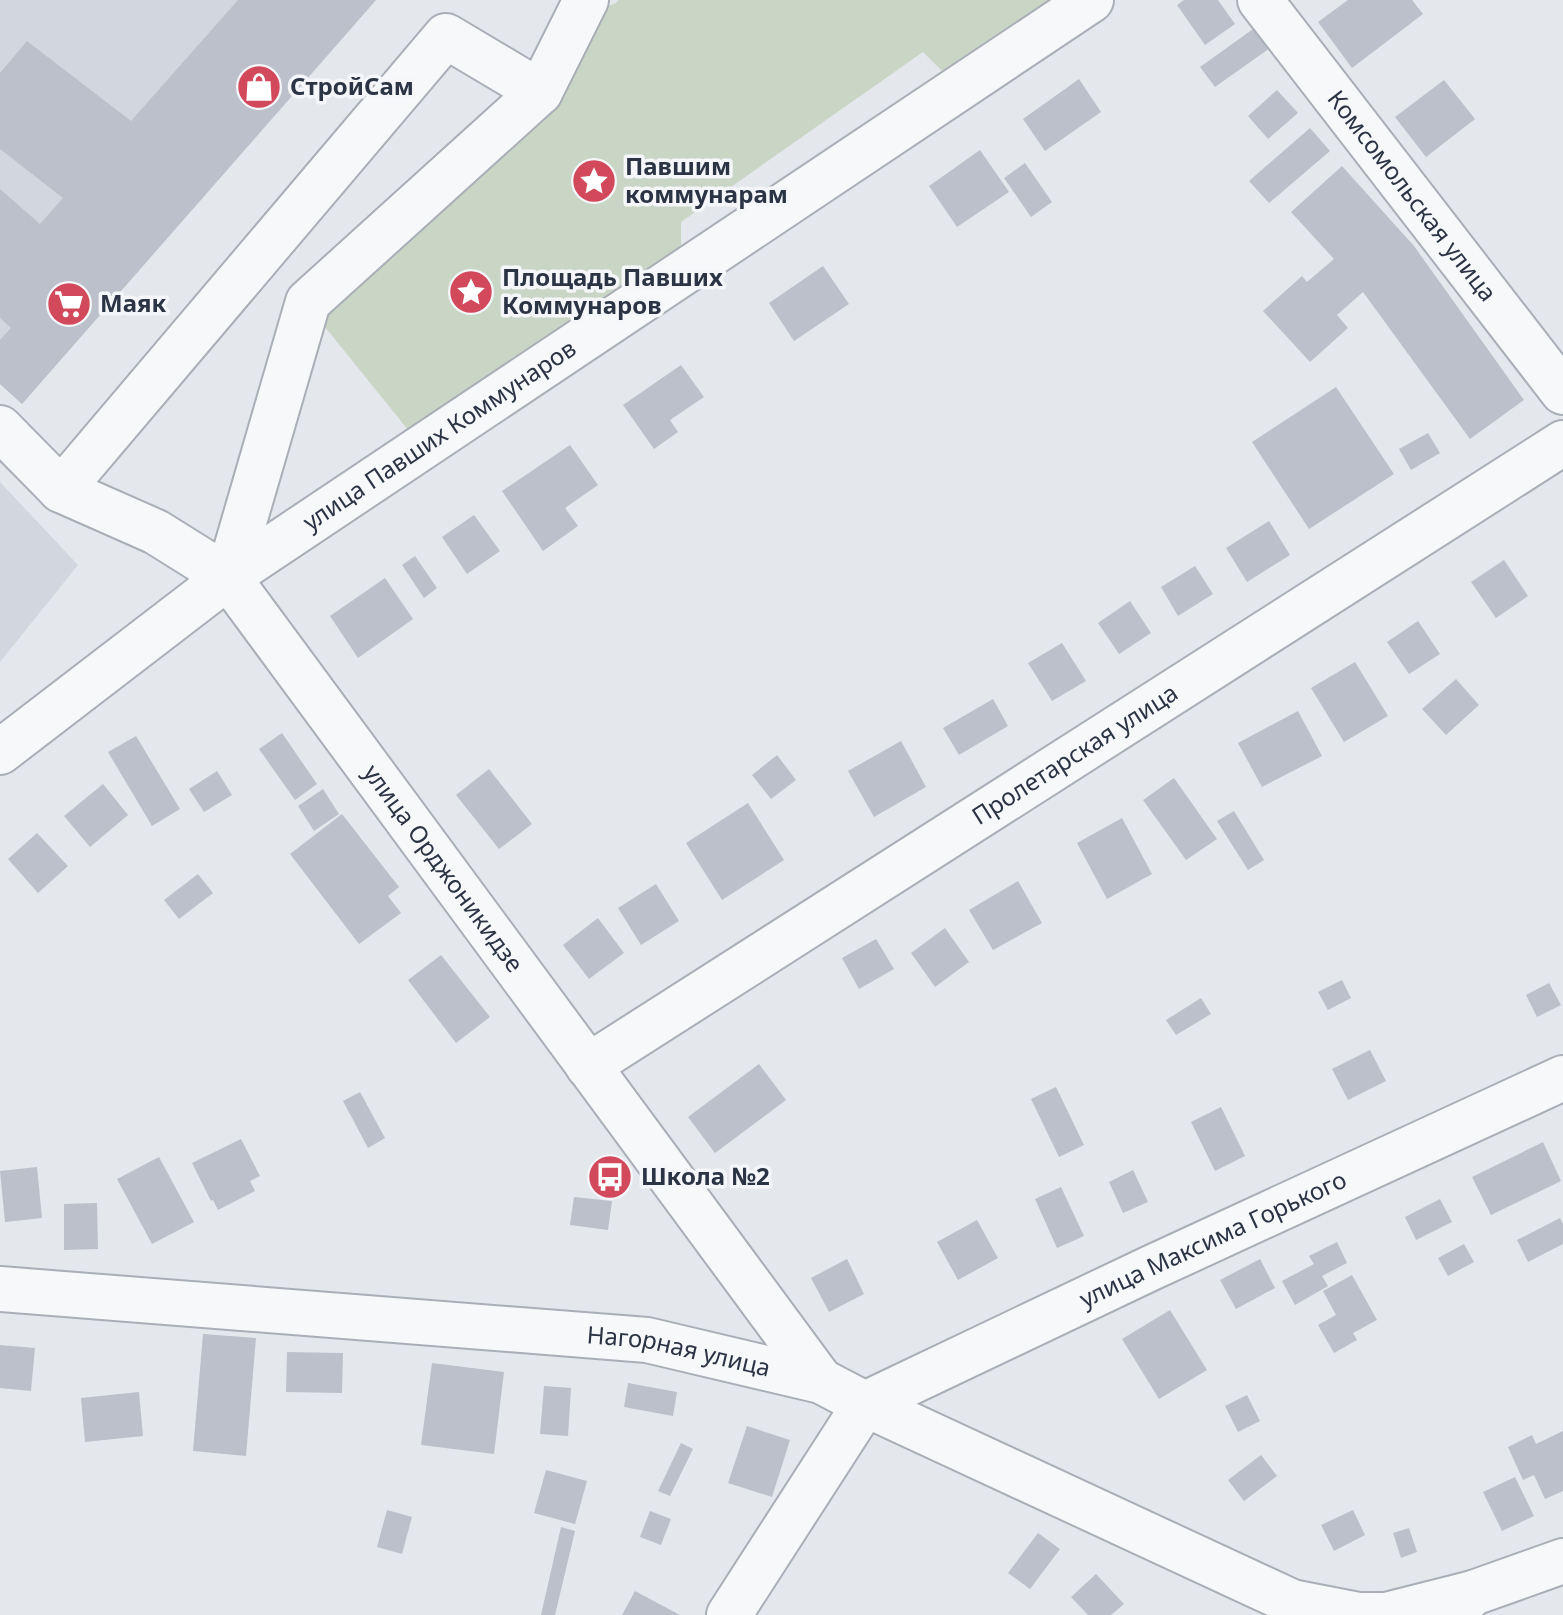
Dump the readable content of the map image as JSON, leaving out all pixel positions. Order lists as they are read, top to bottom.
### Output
{
  "streets": {
    "street": [
      "Комсомольская улица",
      "улица Павших Коммунаров",
      "Пролетарская улица",
      "улица Орджоникидзе",
      "улица Максима Горького",
      "Нагорная улица"
    ]
  },
  "crossings": [
    ["улица Павших Коммунаров", "улица Орджоникидзе"],
    ["Пролетарская улица", "улица Орджоникидзе"],
    ["улица Орджоникидзе", "Нагорная улица"],
    ["улица Максима Горького", "Нагорная улица"]
  ],
  "places": {
    "shop": ["СтройСам"],
    "place": ["Павшим коммунарам", "Площадь Павших Коммунаров"],
    "supermarket": ["Маяк"],
    "bus stop": ["Школа №2"]
  }
}
